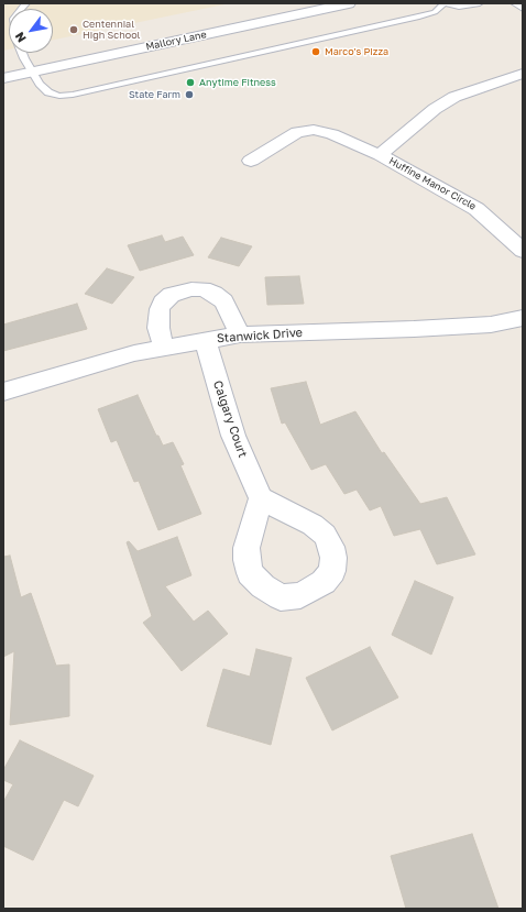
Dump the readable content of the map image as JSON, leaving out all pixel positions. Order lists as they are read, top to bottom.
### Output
{
  "streets": {
    "street": [
      "Mallory Lane",
      "Huffine Manor Circle",
      "Stanwick Drive",
      "Calgary Court"
    ]
  },
  "crossings": [
    ["Stanwick Drive", "Calgary Court"]
  ],
  "places": [
    "Centennial High School",
    "Marco's Pizza",
    "Anytime Fitness",
    "State Farm"
  ],
  "north": "bottom left"
}
